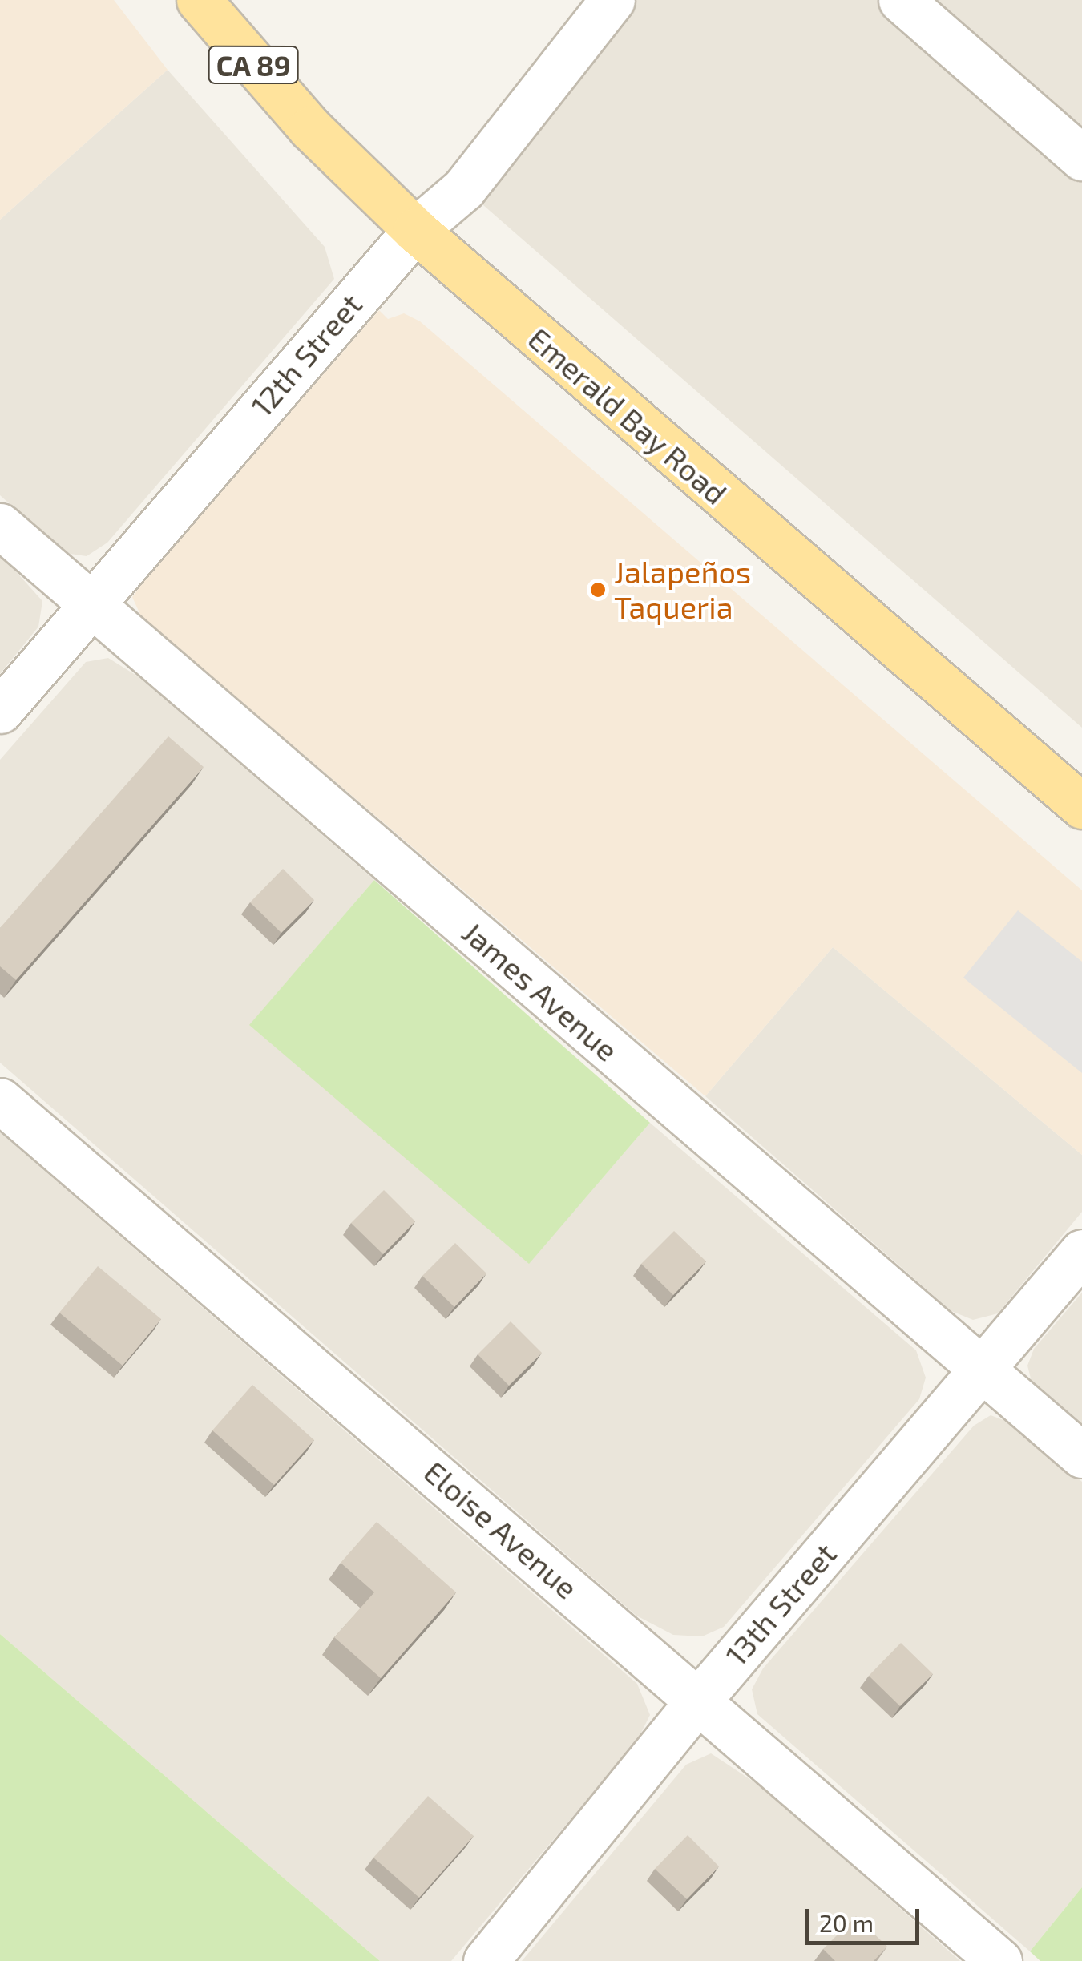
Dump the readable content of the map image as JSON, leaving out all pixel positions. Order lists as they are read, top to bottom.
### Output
{
  "streets": {
    "main road": ["CA 89", "Emerald Bay Road"],
    "street": [
      "12th Street",
      "James Avenue",
      "Eloise Avenue",
      "13th Street"
    ]
  },
  "crossings": [
    ["12th Street", "Emerald Bay Road"],
    ["12th Street", "James Avenue"],
    ["James Avenue", "13th Street"],
    ["Eloise Avenue", "13th Street"]
  ],
  "places": ["Jalapeños Taqueria"],
  "scale_bar": "20 m"
}
